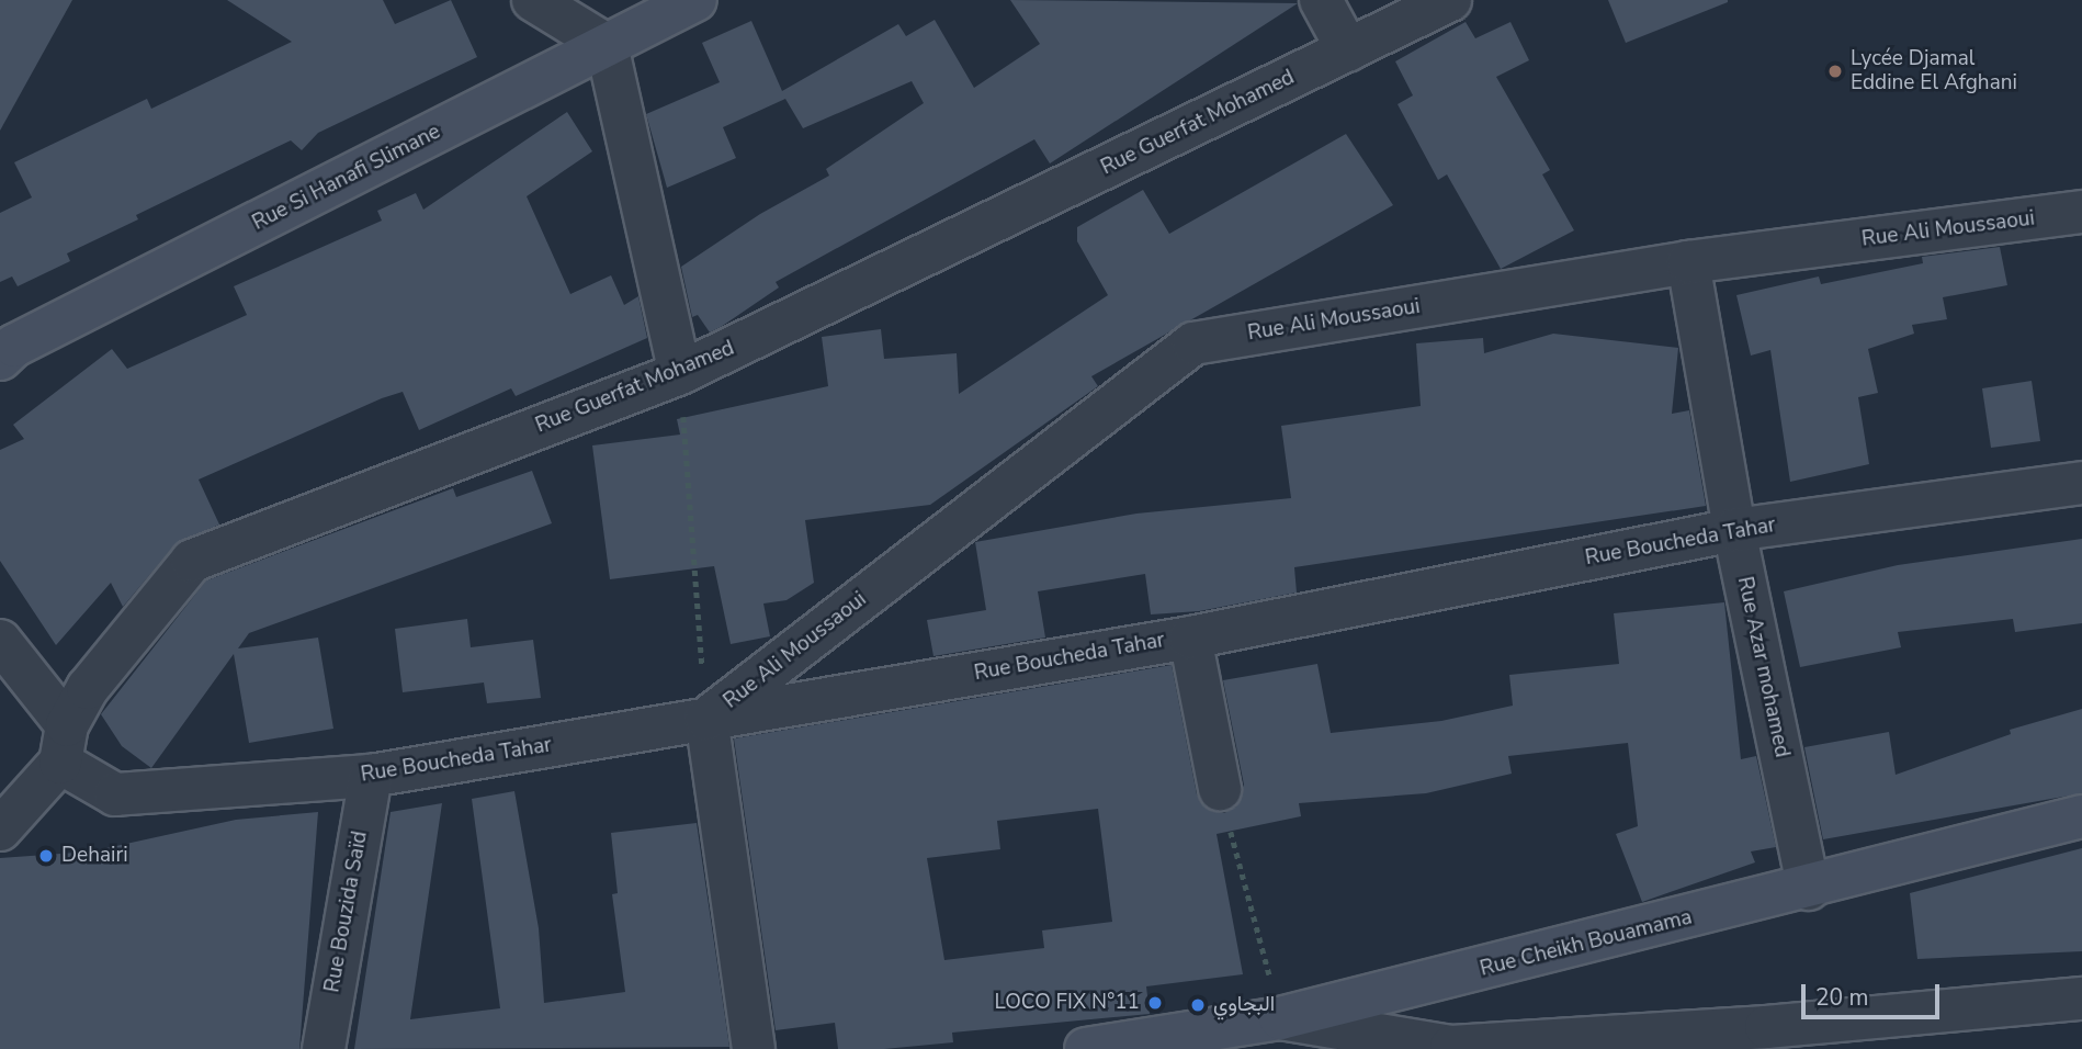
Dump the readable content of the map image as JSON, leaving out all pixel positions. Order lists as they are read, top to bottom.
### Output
{
  "streets": {
    "street": [
      "Rue Guerfat Mohamed",
      "Rue Si Hanafi Slimane",
      "Rue Ali Moussaoui",
      "Rue Boucheda Tahar",
      "Rue Azar mohamed",
      "Rue Bouzida Saïd",
      "Rue Cheikh Bouamama"
    ]
  },
  "crossings": [
    ["Rue Guerfat Mohamed", "Rue Boucheda Tahar"],
    ["Rue Ali Moussaoui", "Rue Boucheda Tahar"],
    ["Rue Ali Moussaoui", "Rue Azar mohamed"],
    ["Rue Boucheda Tahar", "Rue Azar mohamed"],
    ["Rue Boucheda Tahar", "Rue Bouzida Saïd"],
    ["Rue Azar mohamed", "Rue Cheikh Bouamama"]
  ],
  "places": [
    "Lycée Djamal Eddine El Afghani",
    "Dehairi",
    "LOCO FIX N°11",
    "البجاوي"
  ],
  "scale_bar": "20 m"
}
